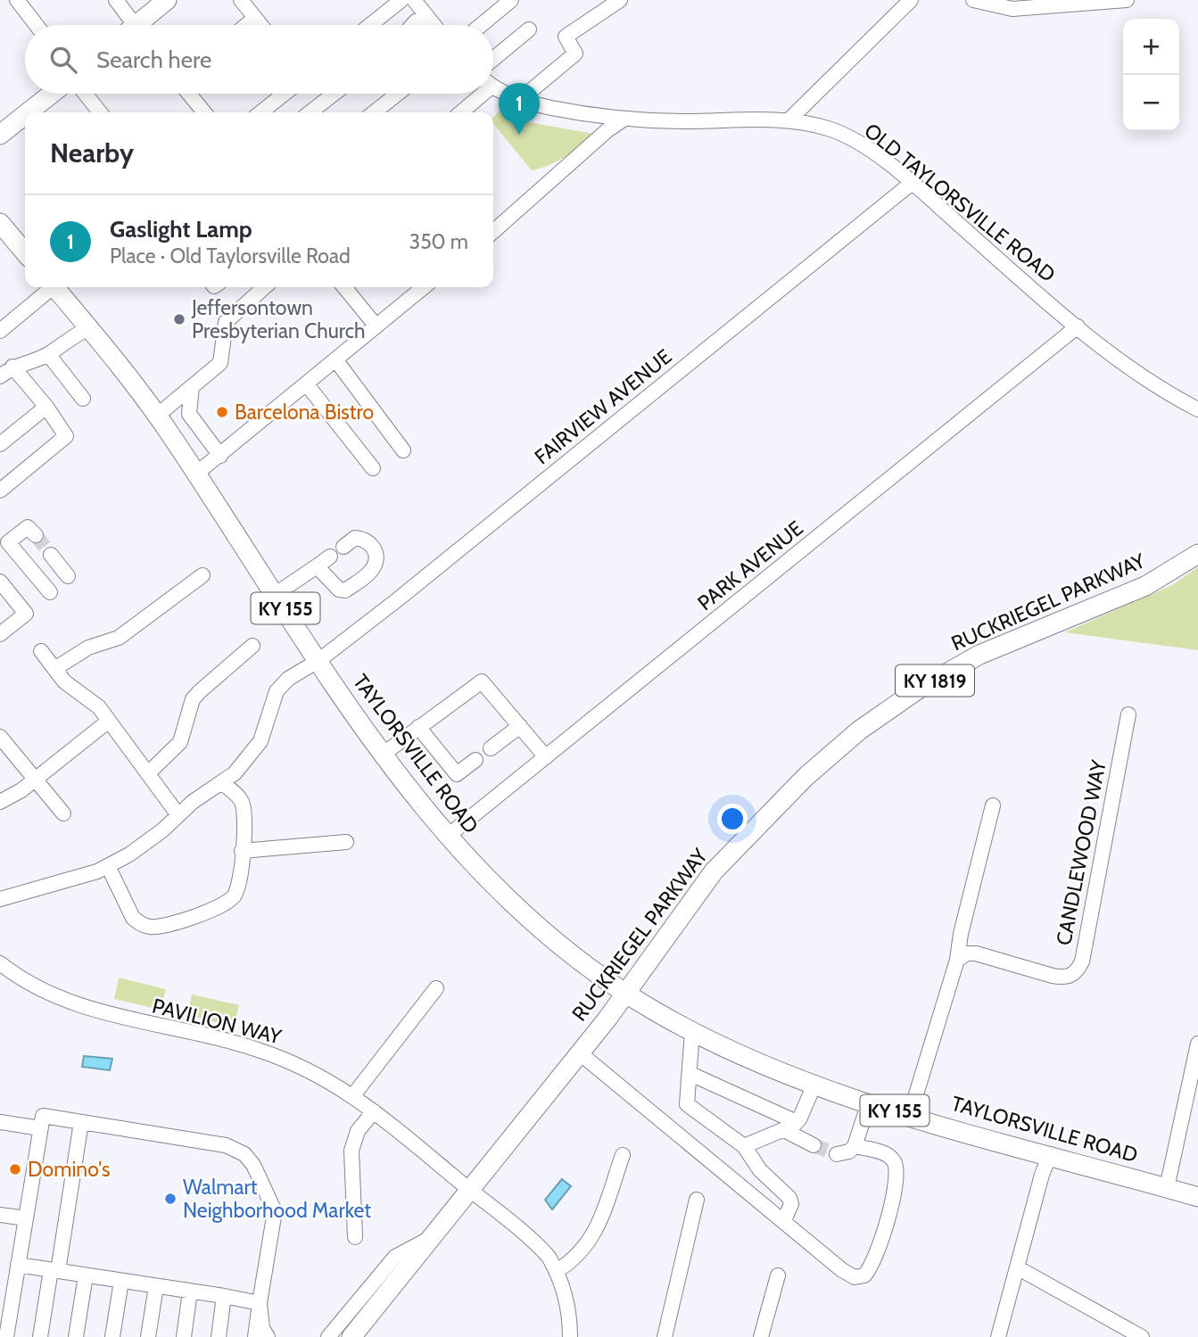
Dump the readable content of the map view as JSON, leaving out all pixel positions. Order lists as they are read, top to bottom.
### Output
{
  "streets": {
    "main road": [
      "RUCKRIEGEL PARKWAY",
      "KY 155",
      "KY 1819",
      "TAYLORSVILLE ROAD"
    ],
    "street": [
      "OLD TAYLORSVILLE ROAD",
      "FAIRVIEW AVENUE",
      "PARK AVENUE",
      "CANDLEWOOD WAY",
      "PAVILION WAY"
    ]
  },
  "crossings": [
    ["OLD TAYLORSVILLE ROAD", "FAIRVIEW AVENUE"],
    ["OLD TAYLORSVILLE ROAD", "PARK AVENUE"],
    ["FAIRVIEW AVENUE", "TAYLORSVILLE ROAD"],
    ["PARK AVENUE", "TAYLORSVILLE ROAD"],
    ["RUCKRIEGEL PARKWAY", "TAYLORSVILLE ROAD"],
    ["RUCKRIEGEL PARKWAY", "PAVILION WAY"]
  ],
  "places": [
    "Jeffersontown Presbyterian Church",
    "Barcelona Bistro",
    "Domino's",
    "Walmart Neighborhood Market"
  ],
  "page": {
    "map_buttons": ["+", "−"],
    "search": "Search here",
    "pins": "1",
    "heading": "Nearby",
    "list": [
      {
        "mark": "1",
        "name": "Gaslight Lamp",
        "note": "Place · Old Taylorsville Road",
        "value": "350 m"
      }
    ]
  }
}
